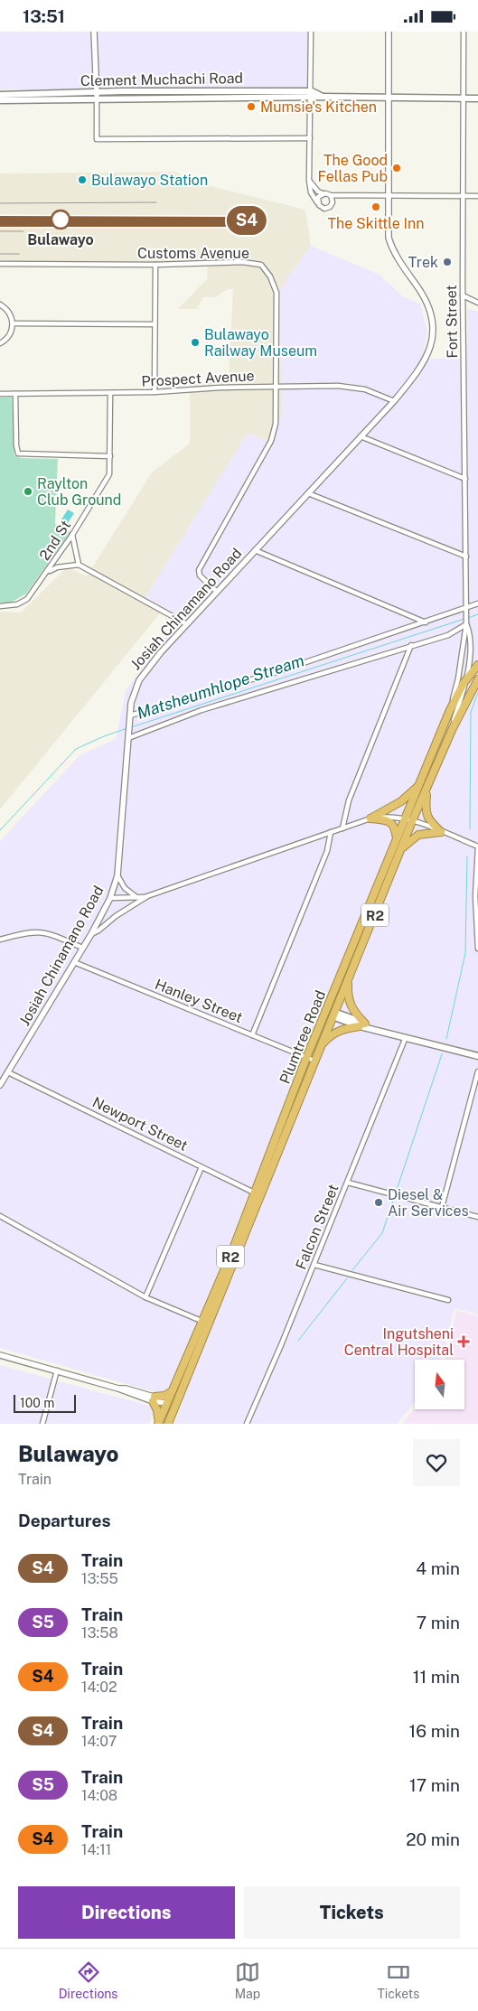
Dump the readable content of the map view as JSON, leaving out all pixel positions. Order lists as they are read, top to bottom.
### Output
{
  "streets": {
    "highway": ["R2", "Plumtree Road"],
    "main road": ["Clement Muchachi Road"],
    "street": [
      "Customs Avenue",
      "Fort Street",
      "Prospect Avenue",
      "2nd St",
      "Josiah Chinamano Road",
      "Hanley Street",
      "Newport Street",
      "Falcon Street"
    ]
  },
  "crossings": [
    ["Clement Muchachi Road", "Fort Street"],
    ["Clement Muchachi Road", "Josiah Chinamano Road"],
    ["Customs Avenue", "Prospect Avenue"],
    ["Prospect Avenue", "2nd St"],
    ["Prospect Avenue", "Josiah Chinamano Road"],
    ["Josiah Chinamano Road", "Hanley Street"],
    ["Josiah Chinamano Road", "Newport Street"],
    ["Hanley Street", "Plumtree Road"],
    ["Plumtree Road", "Newport Street"]
  ],
  "water": ["Matsheumhlope Stream"],
  "places": {
    "other": [
      "Mumsie's Kitchen",
      "The Good Fellas Pub",
      "Bulawayo Station",
      "The Skittle Inn",
      "Bulawayo",
      "Trek",
      "Bulawayo Railway Museum",
      "Raylton Club Ground",
      "Diesel & Air Services"
    ],
    "health": ["Ingutsheni Central Hospital"]
  },
  "scale_bar": "100 m",
  "north": "top",
  "page": {
    "status": "13:51",
    "on_map": "S4",
    "scale": "100 m",
    "heading": [
      ["Bulawayo", "Train"],
      "Departures"
    ],
    "list": [
      {
        "mark": "S4",
        "name": "Train",
        "note": "13:55",
        "value": "4 min"
      },
      {
        "mark": "S5",
        "name": "Train",
        "note": "13:58",
        "value": "7 min"
      },
      {
        "mark": "S4",
        "name": "Train",
        "note": "14:02",
        "value": "11 min"
      },
      {
        "mark": "S4",
        "name": "Train",
        "note": "14:07",
        "value": "16 min"
      },
      {
        "mark": "S5",
        "name": "Train",
        "note": "14:08",
        "value": "17 min"
      },
      {
        "mark": "S4",
        "name": "Train",
        "note": "14:11",
        "value": "20 min"
      }
    ],
    "buttons": ["Directions", "Tickets"],
    "tabs": ["Directions", "Map", "Tickets"]
  }
}
